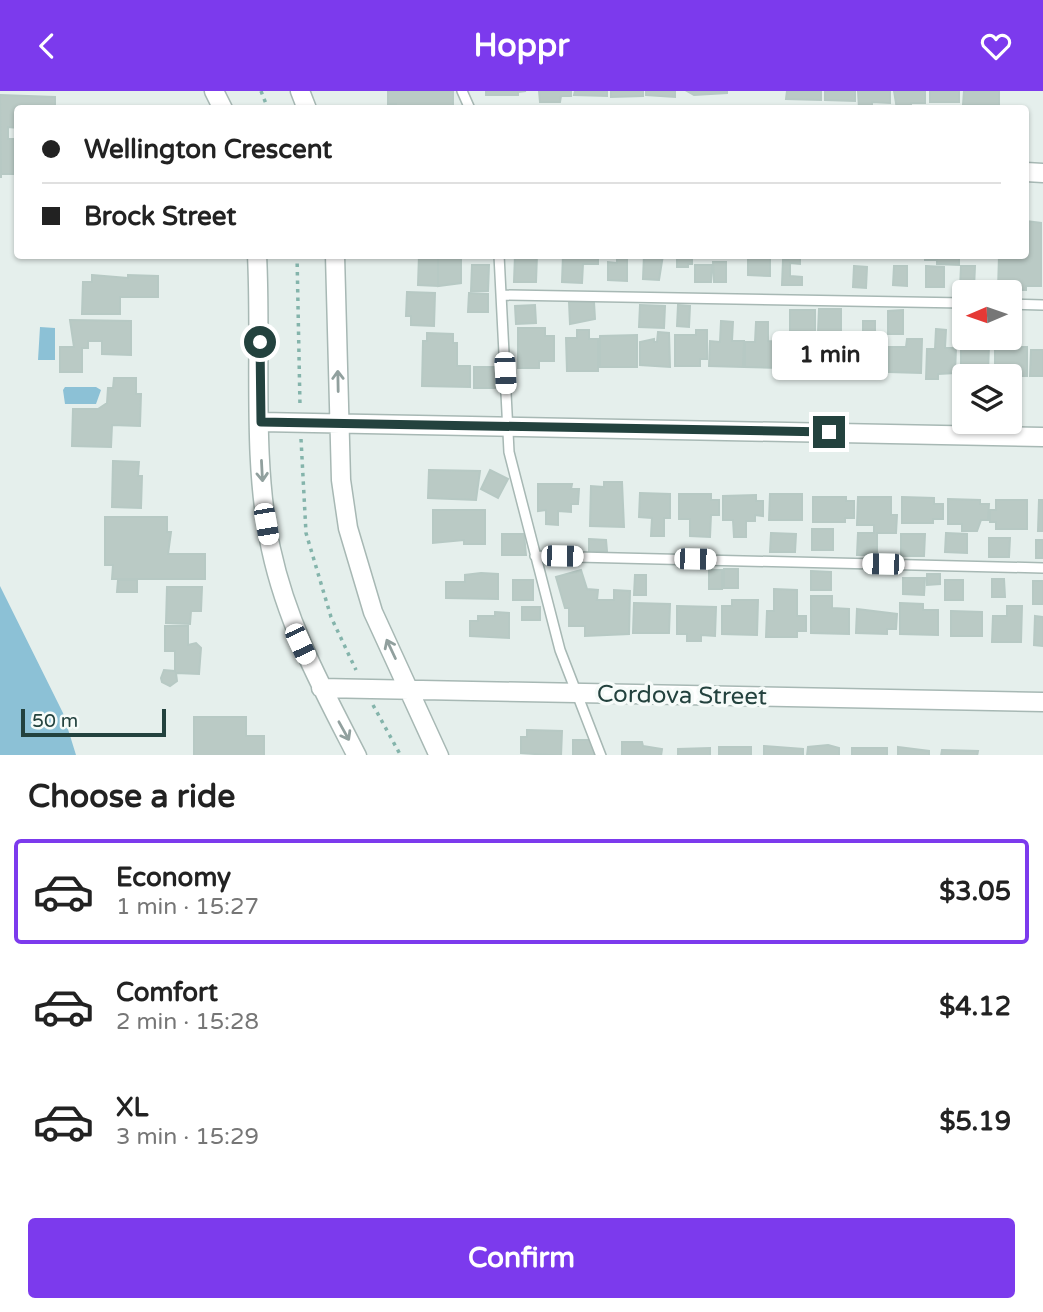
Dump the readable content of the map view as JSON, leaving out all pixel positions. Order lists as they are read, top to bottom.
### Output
{
  "streets": {
    "street": ["Cordova Street"]
  },
  "scale_bar": "50 m",
  "north": "left",
  "page": {
    "header": "Hoppr",
    "banner": ["Wellington Crescent", "Brock Street"],
    "bubble": "1 min",
    "scale": "50 m",
    "heading": "Choose a ride",
    "list": [
      {
        "name": "Economy",
        "note": "1 min · 15:27",
        "value": "$3.05"
      },
      {
        "name": "Comfort",
        "note": "2 min · 15:28",
        "value": "$4.12"
      },
      {
        "name": "XL",
        "note": "3 min · 15:29",
        "value": "$5.19"
      }
    ],
    "buttons": "Confirm"
  }
}
